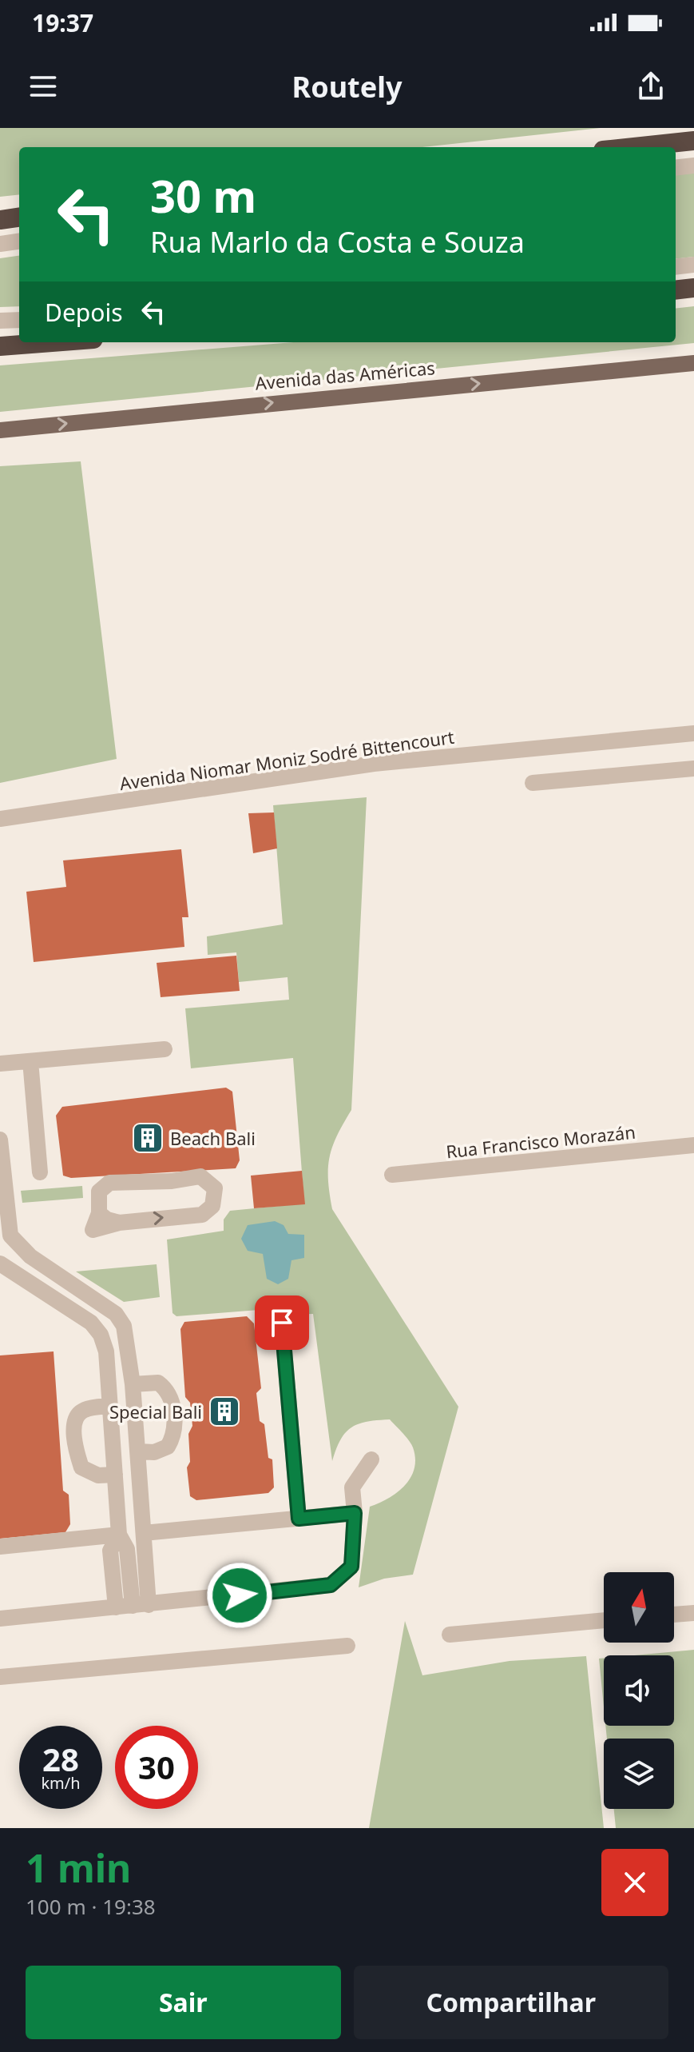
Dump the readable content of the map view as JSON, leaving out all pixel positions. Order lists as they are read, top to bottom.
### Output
{
  "streets": {
    "main road": ["Avenida das Américas"],
    "street": ["Avenida Niomar Moniz Sodré Bittencourt", "Rua Francisco Morazán"]
  },
  "one_way": ["Avenida das Américas"],
  "places": {
    "building": ["Beach Bali", "Special Bali"]
  },
  "north": "top",
  "page": {
    "status": "19:37",
    "header": "Routely",
    "turn": ["30 m", "Rua Marlo da Costa e Souza"],
    "then": "Depois",
    "speed": "28 km/h",
    "limit": "30",
    "heading": ["1 min", "100 m · 19:38"],
    "buttons": ["Sair", "Compartilhar"]
  }
}
